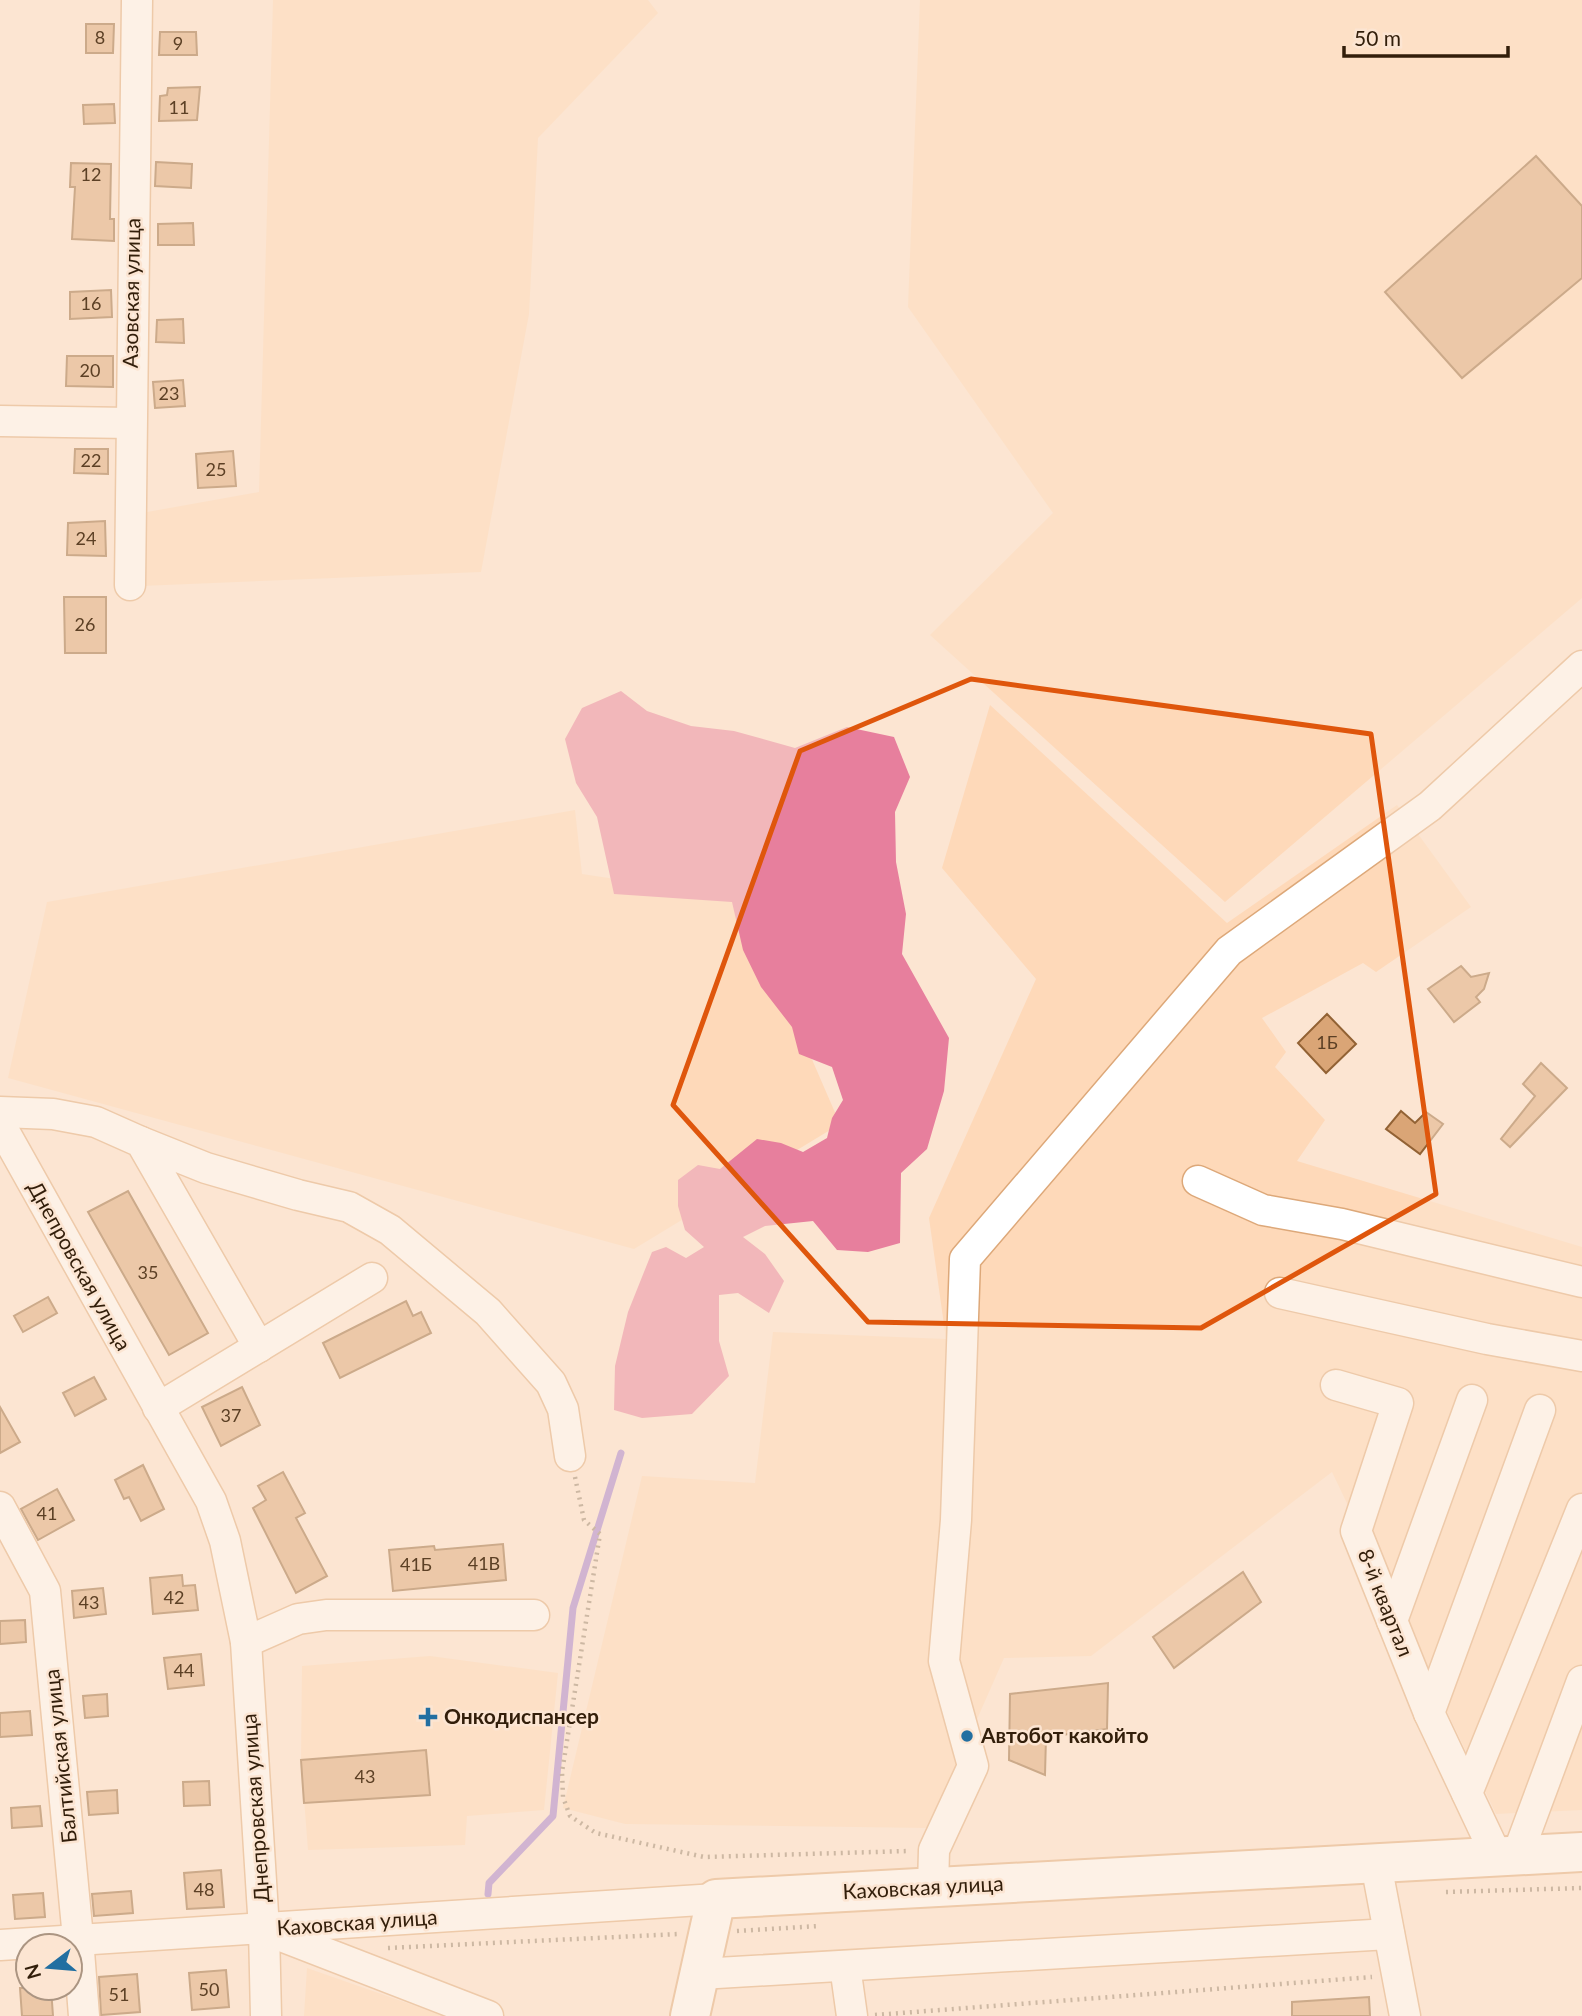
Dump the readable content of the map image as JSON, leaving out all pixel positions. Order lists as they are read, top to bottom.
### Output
{
  "streets": {
    "main road": ["Каховская улица"],
    "street": [
      "Азовская улица",
      "Днепровская улица",
      "8-й квартал",
      "Балтийская улица"
    ]
  },
  "crossings": [
    ["Днепровская улица", "Каховская улица"],
    ["8-й квартал", "Каховская улица"]
  ],
  "places": {
    "health": ["Онкодиспансер"],
    "other": ["Автобот какойто"]
  },
  "house_numbers": [
    "8",
    "9",
    "11",
    "12",
    "16",
    "20",
    "23",
    "22",
    "25",
    "24",
    "26",
    "1Б",
    "35",
    "37",
    "41",
    "41В",
    "41Б",
    "42",
    "43",
    "44",
    "43",
    "48",
    "50",
    "51"
  ],
  "scale_bar": "50 m",
  "north": "left"
}
